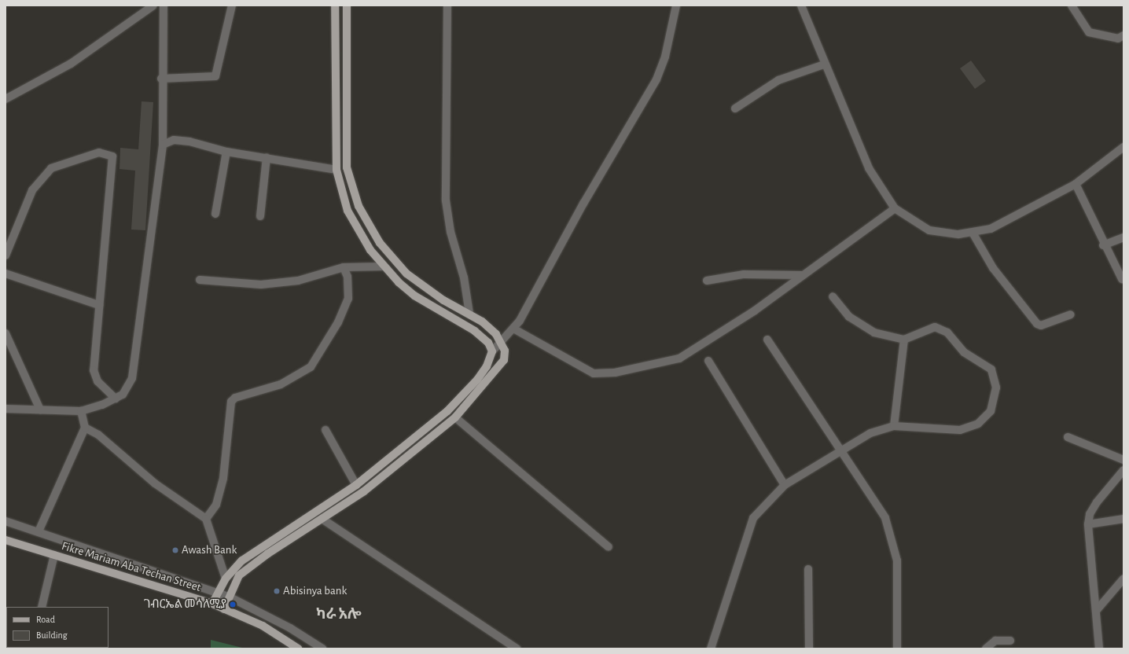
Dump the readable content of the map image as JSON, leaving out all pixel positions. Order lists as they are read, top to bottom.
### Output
{
  "streets": {
    "main road": ["Fikre Mariam Aba Techan Street"]
  },
  "districts": ["ካራ አሎ"],
  "places": ["Awash Bank", "Abisinya bank", "ገብርኤል መሳለሚያ"],
  "legend": ["Road", "Building"]
}
